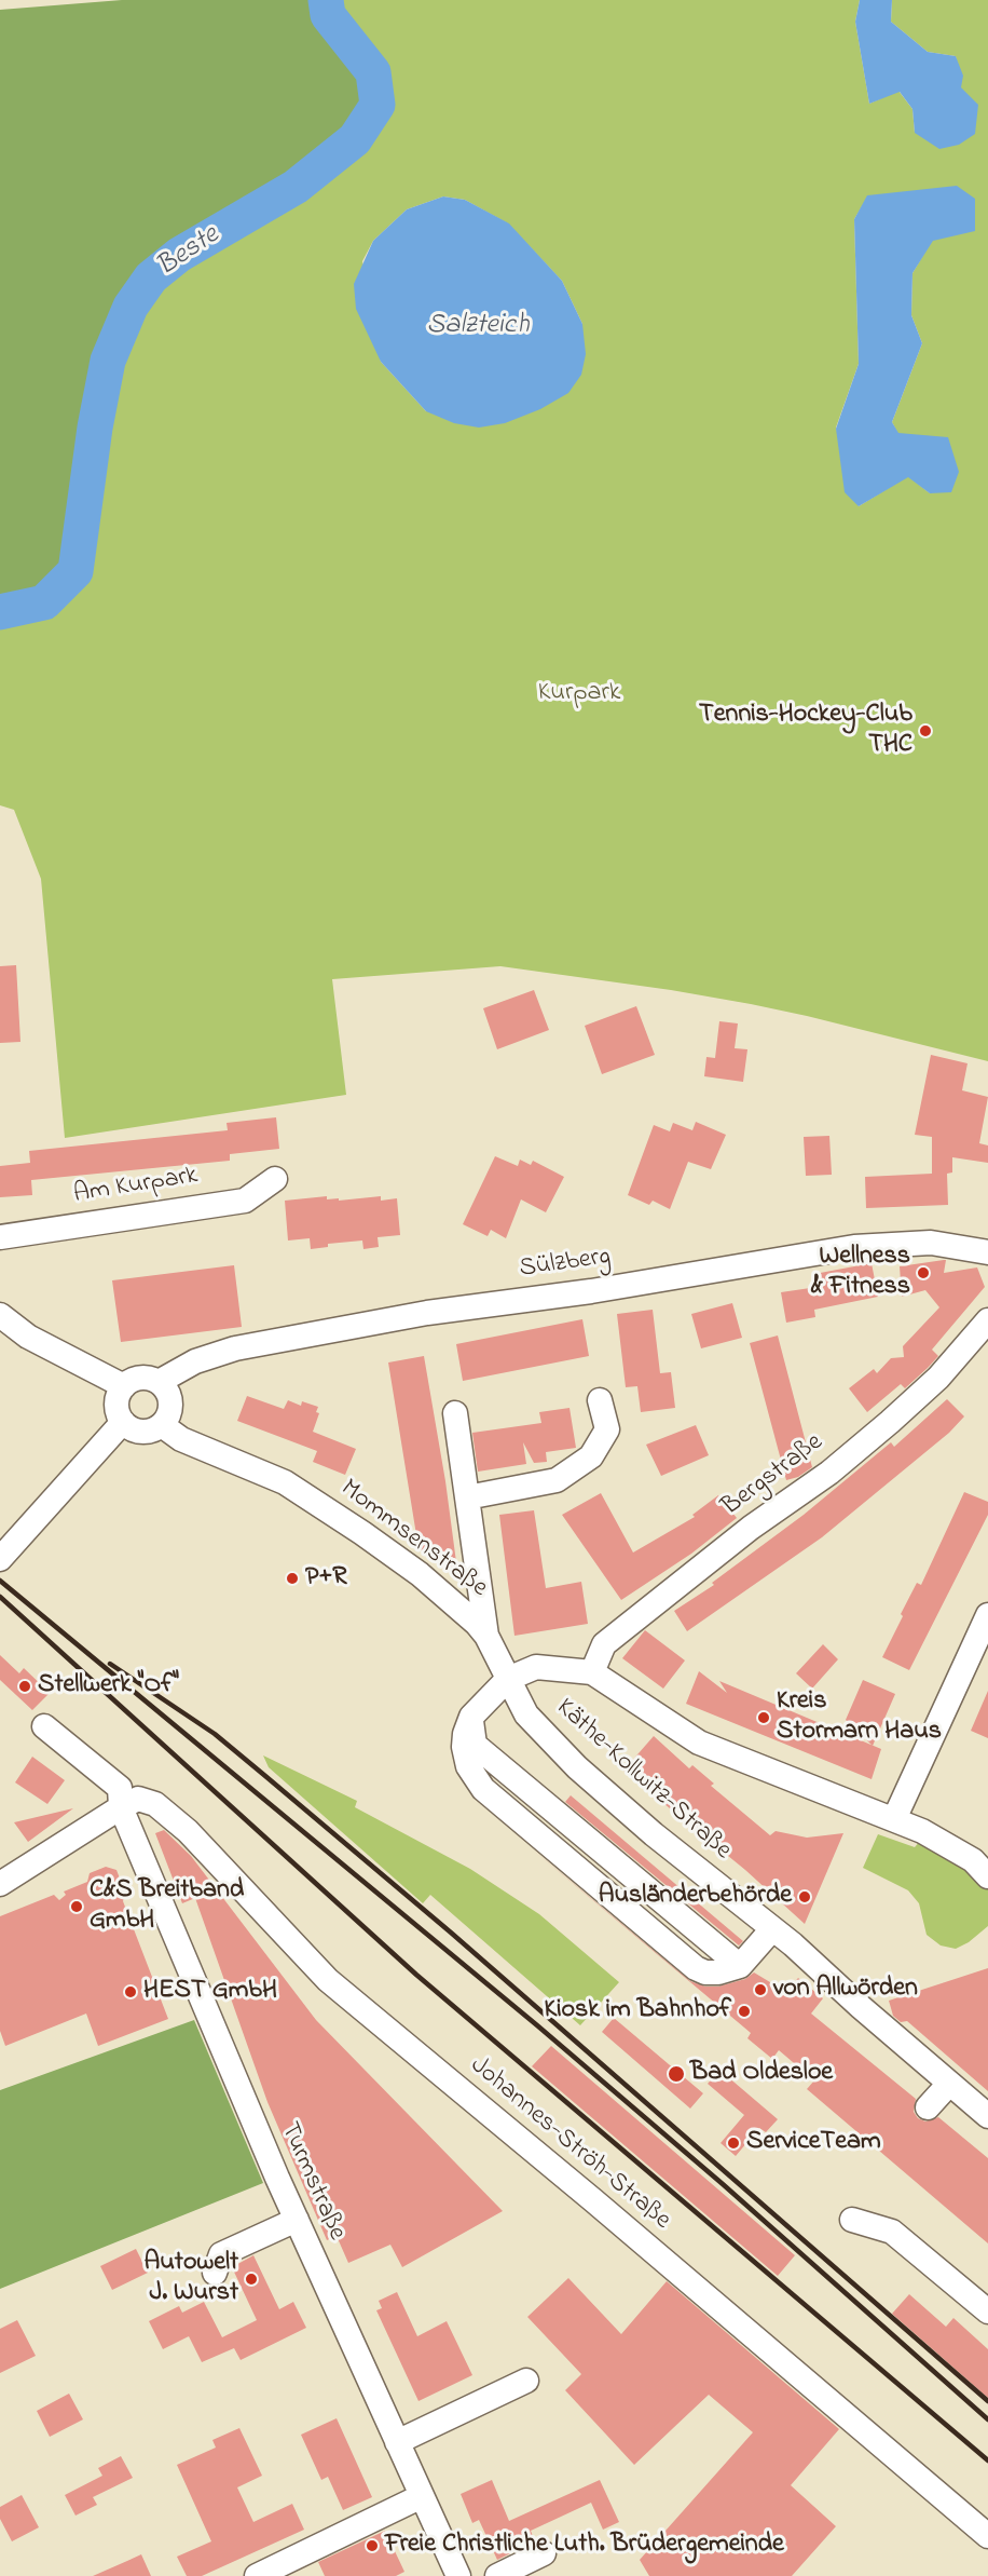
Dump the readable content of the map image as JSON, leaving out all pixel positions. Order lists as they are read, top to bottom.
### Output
{
  "streets": {
    "street": [
      "Am Kurpark",
      "Sülzberg",
      "Bergstraße",
      "Mommsenstraße",
      "Käthe-Kollwitz-Straße",
      "Johannes-Ströh-Straße",
      "Turmstraße"
    ]
  },
  "crossings": [
    ["Sülzberg", "Mommsenstraße"],
    ["Mommsenstraße", "Käthe-Kollwitz-Straße"],
    ["Johannes-Ströh-Straße", "Turmstraße"]
  ],
  "water": ["Beste", "Salzteich"],
  "parks": ["Kurpark"],
  "places": [
    "Tennis-Hockey-Club THC",
    "Wellness & Fitness",
    "P+R",
    "Stellwerk \"Of\"",
    "Kreis Stormarn Haus",
    "Ausländerbehörde",
    "C&S Breitband GmbH",
    "von Allwörden",
    "HEST GmbH",
    "Kiosk im Bahnhof",
    "Bad Oldesloe",
    "ServiceTeam",
    "Autowelt J. Wurst",
    "Freie Christliche Luth. Brüdergemeinde"
  ]
}
